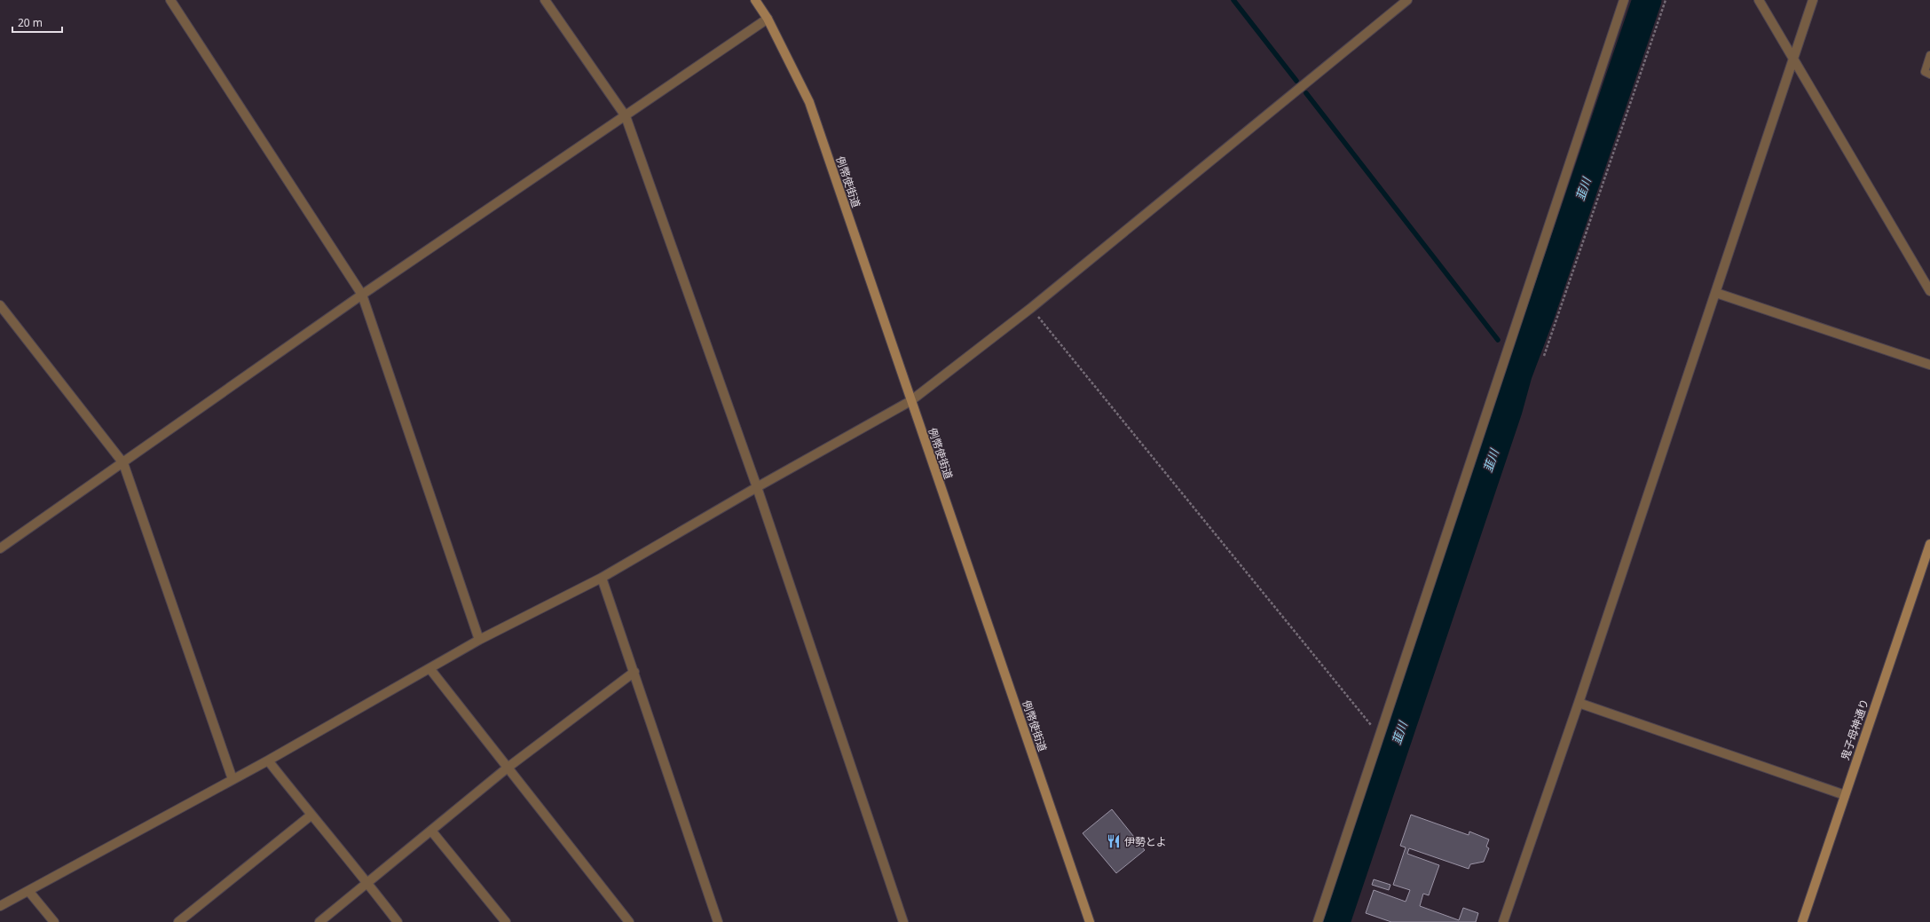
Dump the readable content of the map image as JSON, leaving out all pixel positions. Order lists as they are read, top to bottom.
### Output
{
  "streets": {
    "main road": ["例幣使街道", "鬼子母神通り"]
  },
  "water": ["韮川"],
  "places": {
    "restaurant": ["伊勢とよ"]
  },
  "scale_bar": "20 m"
}
